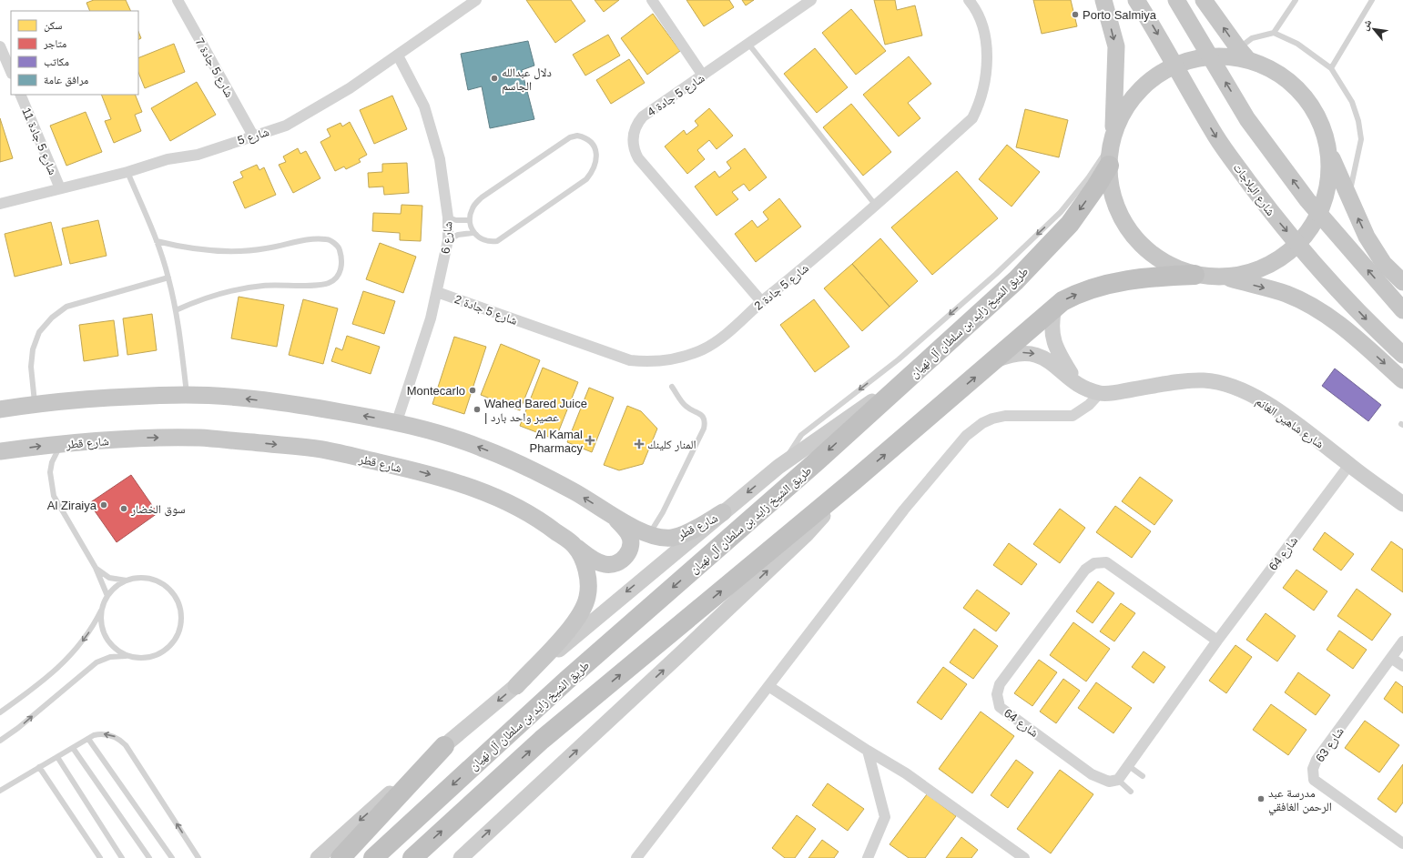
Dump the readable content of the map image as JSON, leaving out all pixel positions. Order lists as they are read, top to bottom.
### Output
{
  "streets": {
    "highway": ["طريق الشيخ زايد بن سلطان آل نهيان"],
    "main road": ["شارع البلاجات", "شارع شاهين الغانم", "شارع قطر"],
    "street": [
      "شارع 5 جادة 7",
      "شارع 5 جادة 4",
      "شارع 5",
      "شارع 5 جادة 11",
      "شارع 6",
      "شارع 5 جادة 2",
      "شارع 64",
      "شارع 63"
    ]
  },
  "crossings": [
    ["شارع 5 جادة 7", "شارع 5"],
    ["شارع 5 جادة 4", "شارع 5 جادة 2"],
    ["شارع 5", "شارع 5 جادة 11"],
    ["شارع 5", "شارع 6"],
    ["شارع 6", "شارع 5 جادة 2"],
    ["شارع 6", "شارع قطر"],
    ["شارع شاهين الغانم", "شارع 64"]
  ],
  "places": {
    "other": [
      "Porto Salmiya",
      "دلال عبدالله الجاسم",
      "Montecarlo",
      "Wahed Bared Juice | عصير واحد بارد",
      "Al Ziraiya",
      "سوق الخضار",
      "مدرسة عبد الرحمن الغافقي"
    ],
    "health": ["Al Kamal Pharmacy", "المنار كلينك"]
  },
  "legend": [
    "سكن",
    "متاجر",
    "مكاتب",
    "مرافق عامة"
  ],
  "north": "top left"
}
